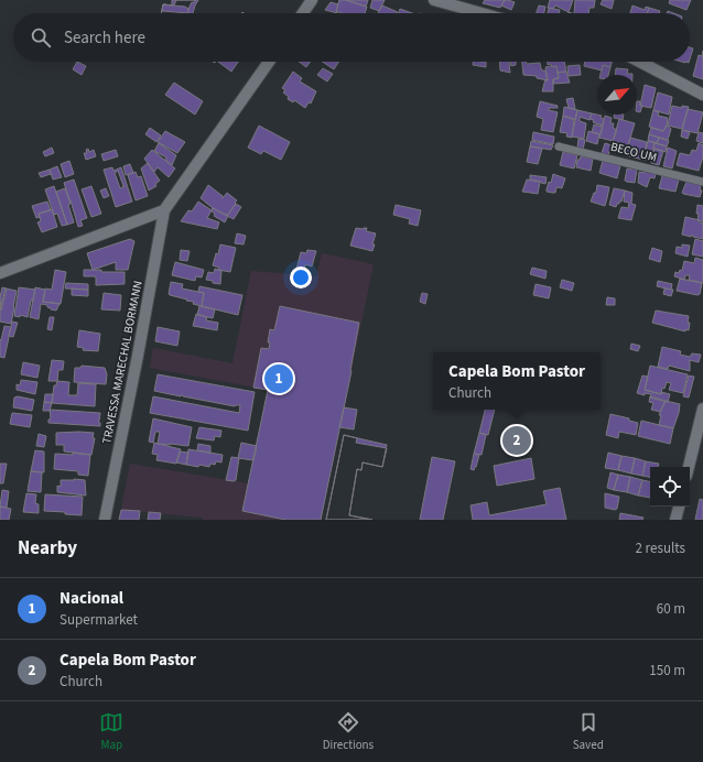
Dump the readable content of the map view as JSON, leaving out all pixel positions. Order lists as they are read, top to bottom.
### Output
{
  "streets": {
    "street": ["TRAVESSA MARECHAL BORMANN"],
    "lane": ["BECO UM"]
  },
  "north": "top right",
  "page": {
    "search": "Search here",
    "popup": ["Capela Bom Pastor", "Church"],
    "pins": ["1", "2"],
    "heading": ["Nearby", "2 results"],
    "list": [
      {
        "mark": "1",
        "name": "Nacional",
        "note": "Supermarket",
        "value": "60 m"
      },
      {
        "mark": "2",
        "name": "Capela Bom Pastor",
        "note": "Church",
        "value": "150 m"
      }
    ],
    "nav": ["Map", "Directions", "Saved"]
  }
}
